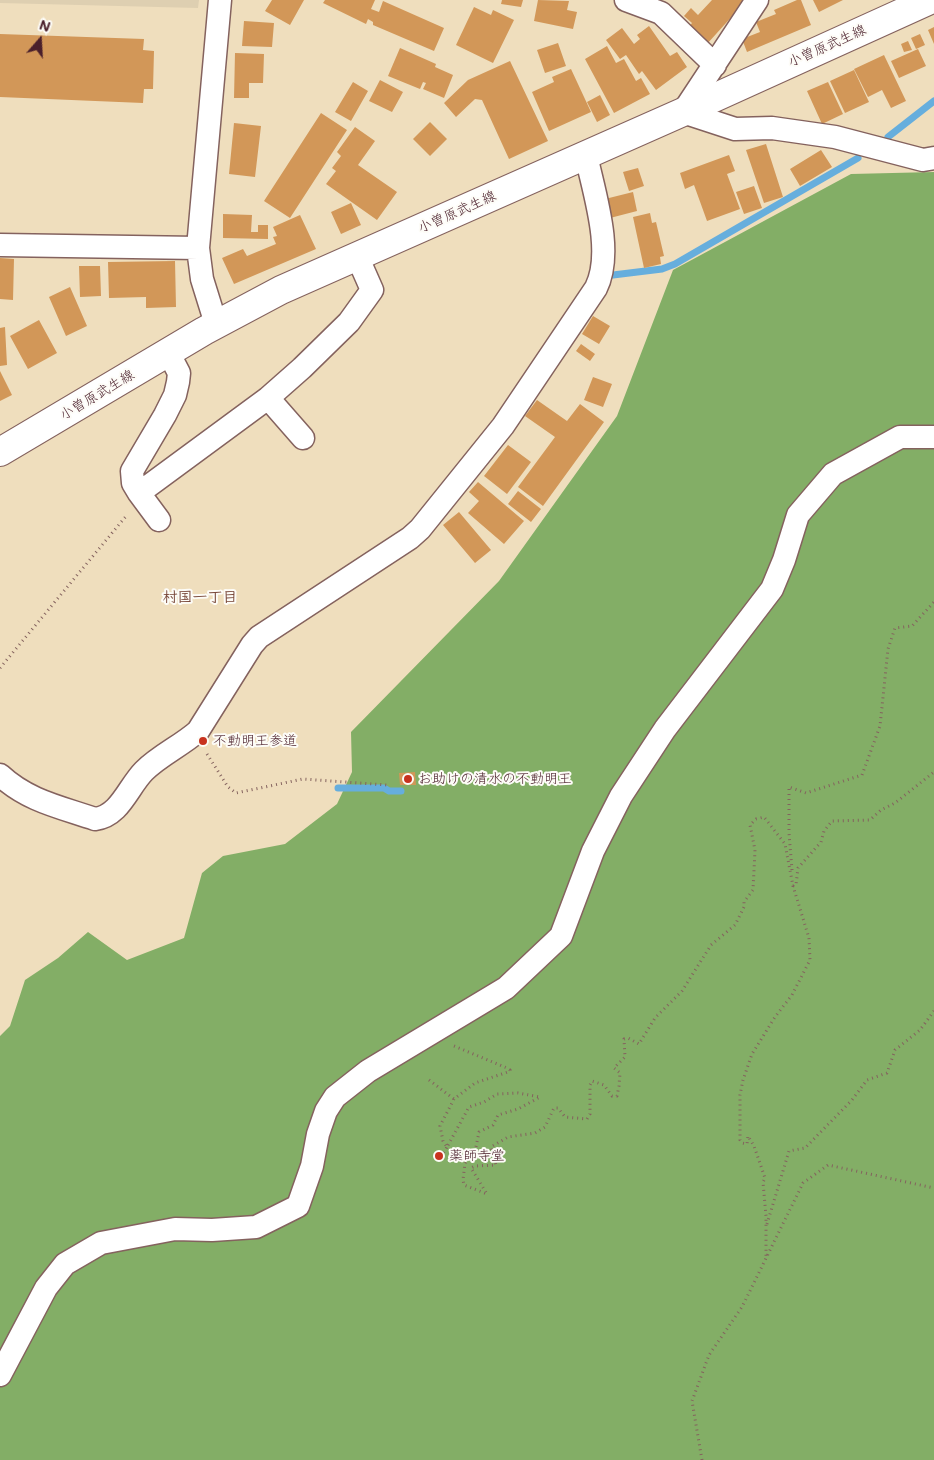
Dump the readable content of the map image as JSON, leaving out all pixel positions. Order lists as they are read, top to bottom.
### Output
{
  "streets": {
    "main road": ["小曽原武生線"]
  },
  "districts": ["村国一丁目"],
  "places": ["不動明王参道", "お助けの清水の不動明王", "薬師寺堂"],
  "north": "top"
}
